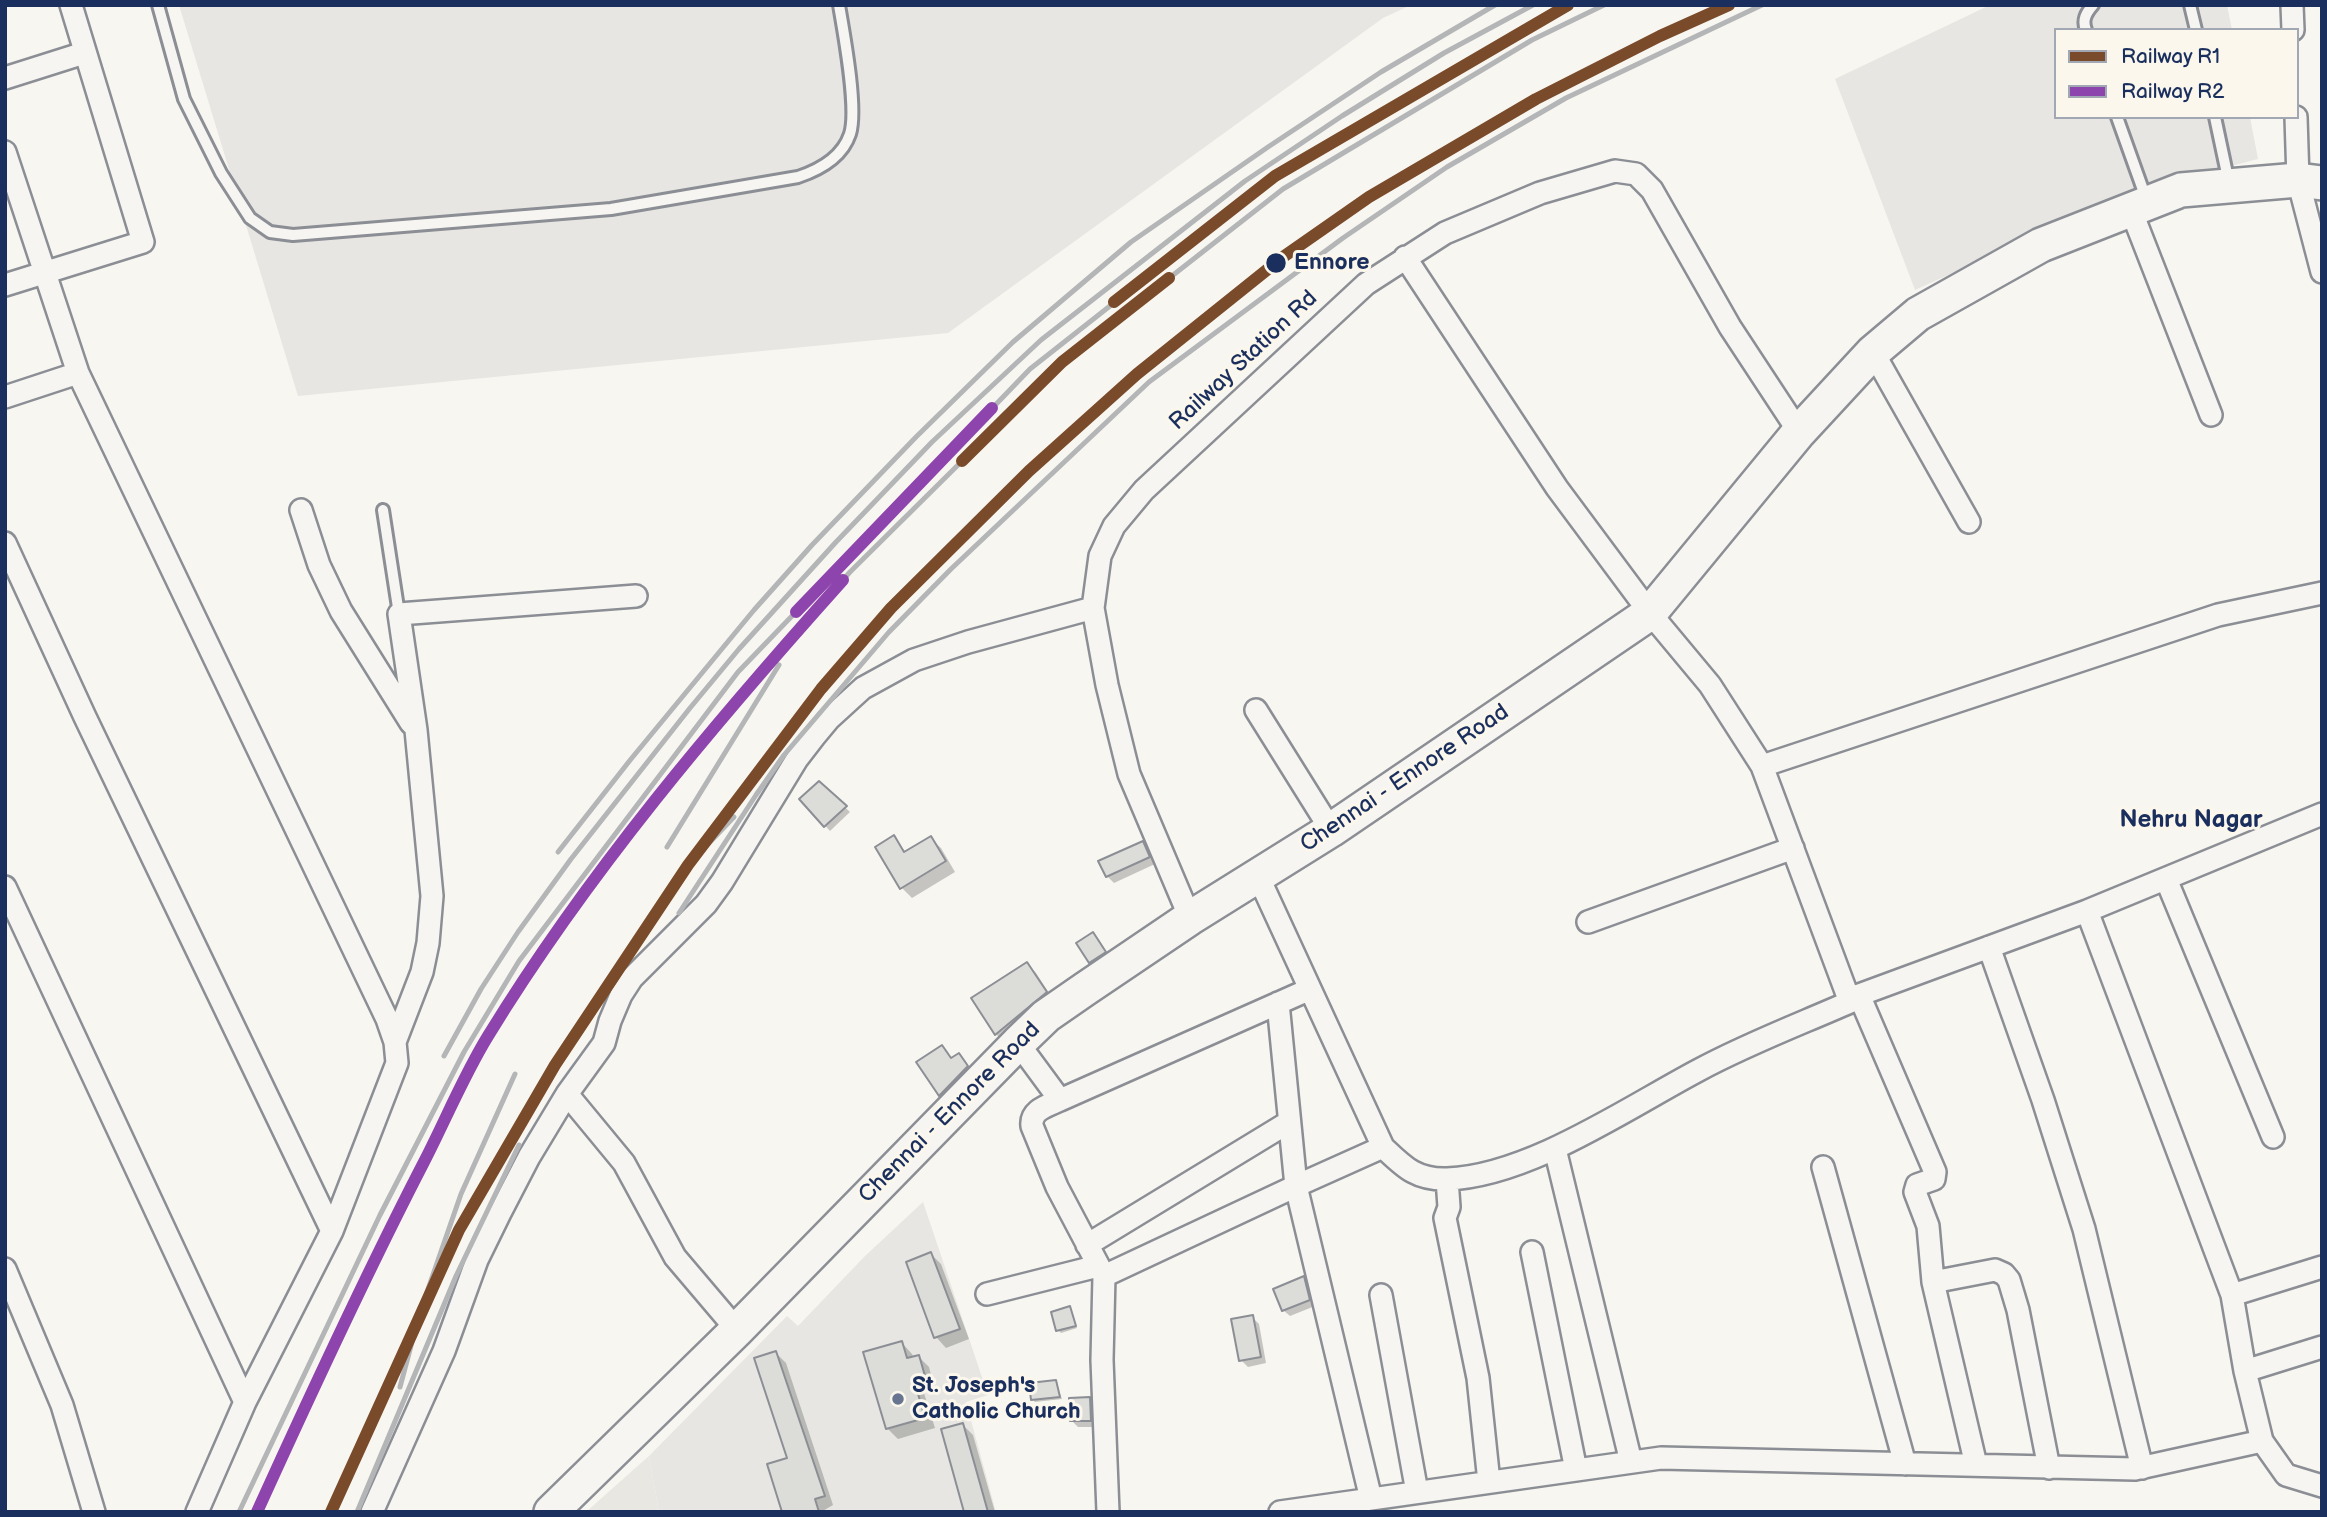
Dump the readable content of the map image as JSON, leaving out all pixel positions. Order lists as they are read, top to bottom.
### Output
{
  "streets": {
    "main road": ["Chennai - Ennore Road"],
    "street": ["Railway Station Rd"]
  },
  "crossings": [
    ["Railway Station Rd", "Chennai - Ennore Road"]
  ],
  "districts": ["Nehru Nagar"],
  "places": ["Ennore", "St. Joseph's Catholic Church"],
  "lines": ["rail line R1", "rail line R2"],
  "legend": ["Railway R1", "Railway R2"]
}
